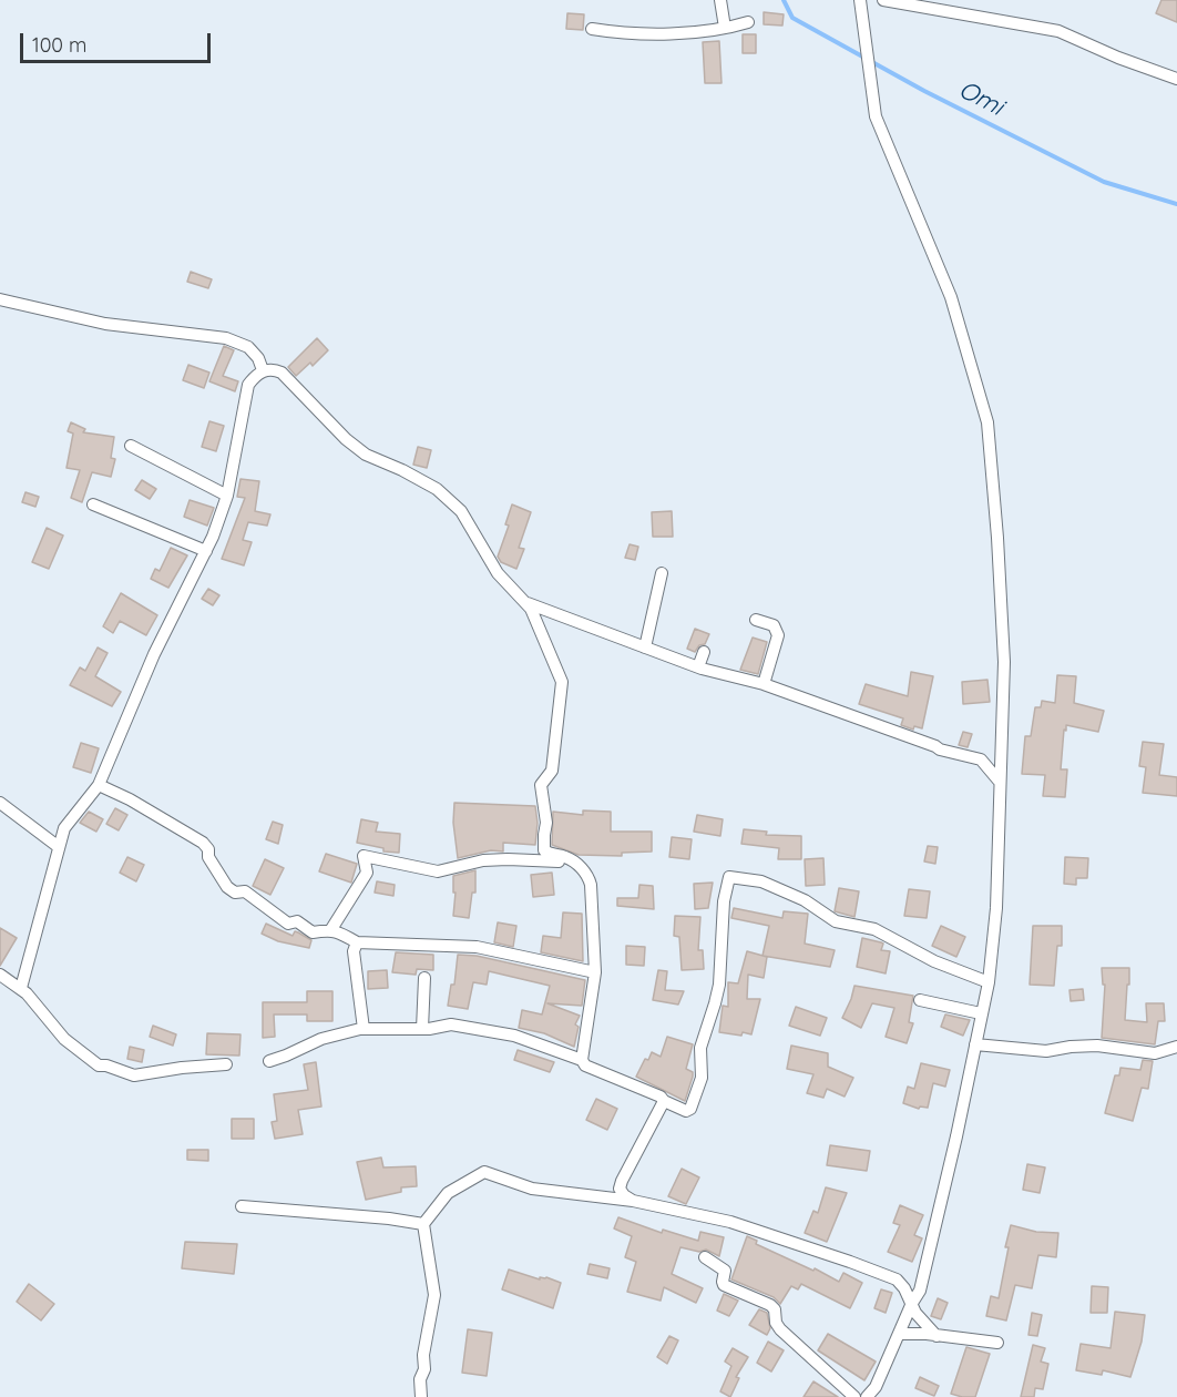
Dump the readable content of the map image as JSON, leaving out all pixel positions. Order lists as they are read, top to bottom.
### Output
{
  "water": ["Omi"],
  "scale_bar": "100 m"
}
